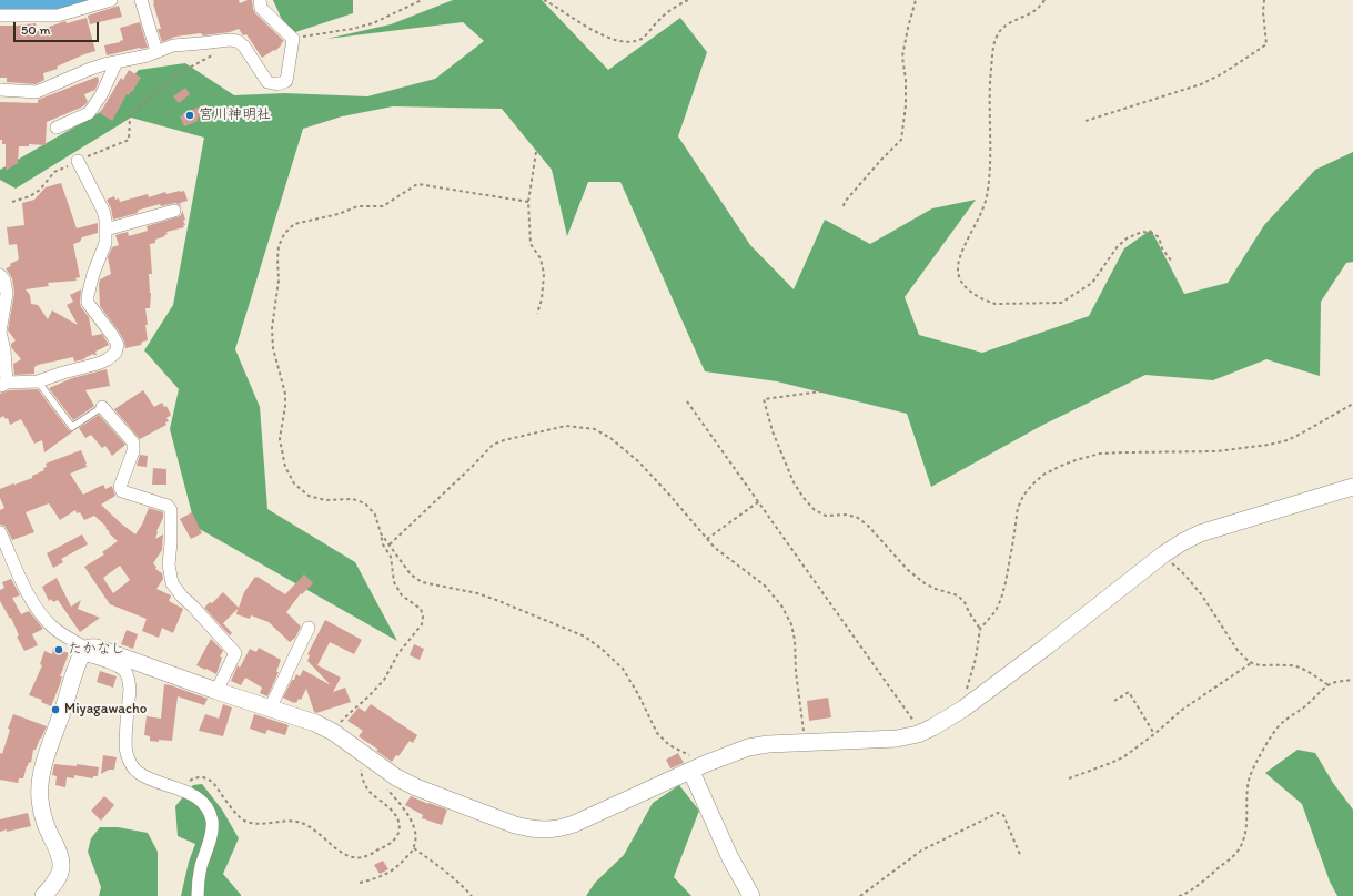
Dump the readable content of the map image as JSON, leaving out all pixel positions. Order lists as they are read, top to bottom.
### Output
{
  "places": ["宮川神明社", "たかなし", "Miyagawacho"],
  "scale_bar": "50 m"
}
